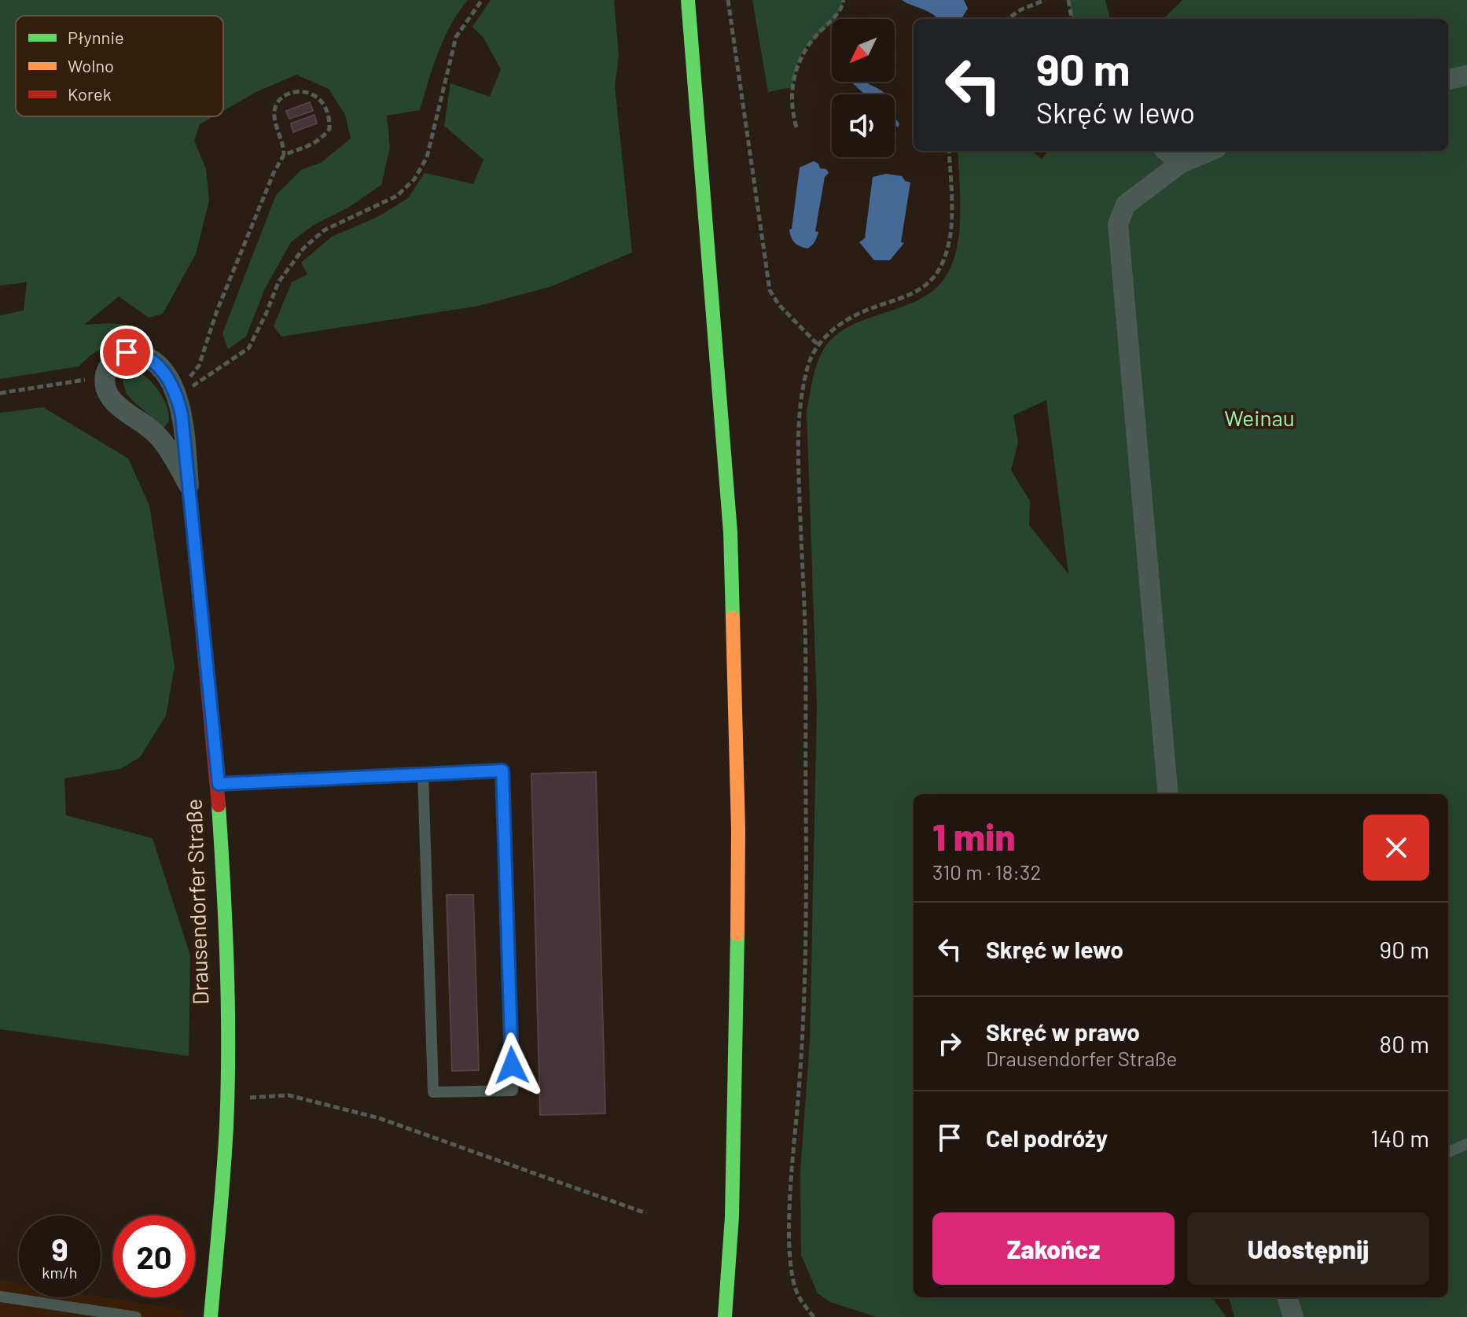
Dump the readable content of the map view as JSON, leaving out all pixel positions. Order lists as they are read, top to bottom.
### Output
{
  "streets": {
    "main road": ["Drausendorfer Straße"]
  },
  "parks": ["Weinau"],
  "legend": ["Płynnie", "Wolno", "Korek"],
  "north": "bottom left",
  "page": {
    "turn": ["90 m", "Skręć w lewo"],
    "heading": ["1 min", "310 m · 18:32"],
    "list": [
      {
        "name": "Skręć w lewo",
        "value": "90 m"
      },
      {
        "name": "Skręć w prawo",
        "note": "Drausendorfer Straße",
        "value": "80 m"
      },
      {
        "name": "Cel podróży",
        "value": "140 m"
      }
    ],
    "buttons": ["Zakończ", "Udostępnij"],
    "speed": "9 km/h",
    "limit": "20"
  }
}
